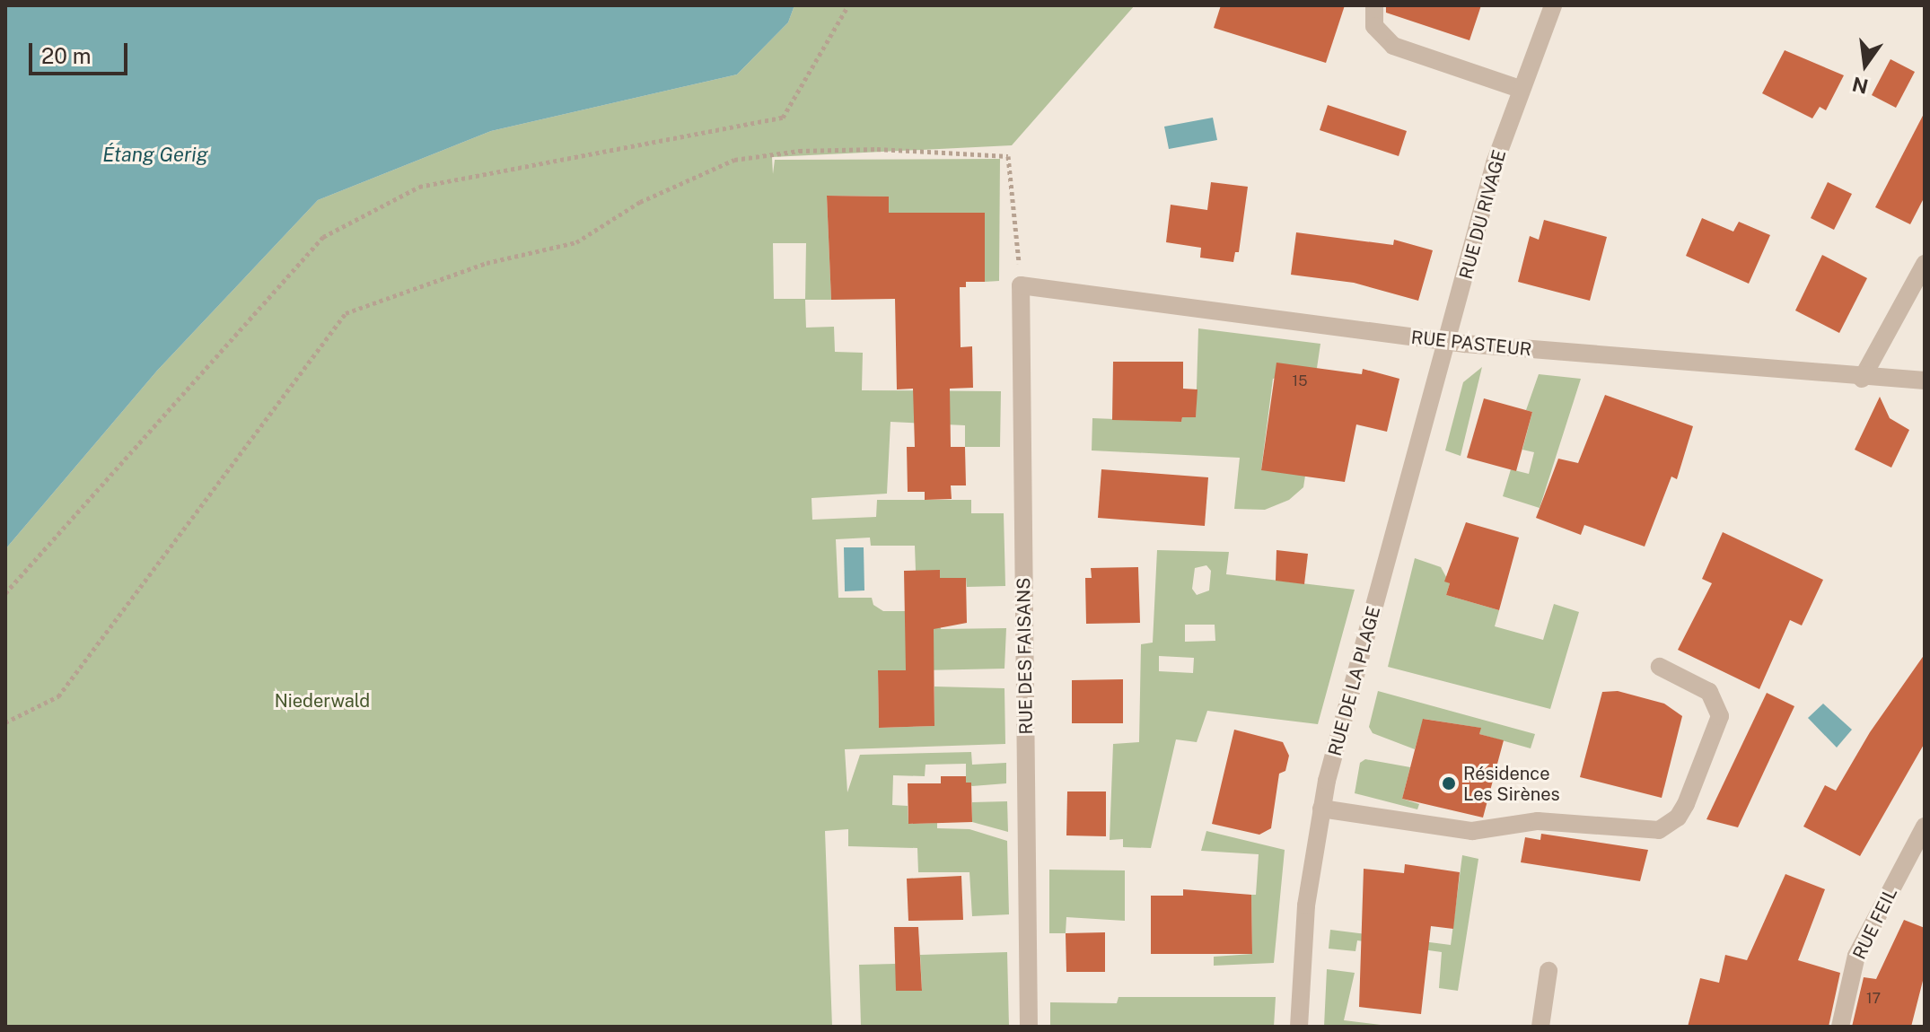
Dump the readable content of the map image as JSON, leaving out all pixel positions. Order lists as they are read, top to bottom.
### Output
{
  "streets": {
    "street": [
      "RUE DU RIVAGE",
      "RUE PASTEUR",
      "RUE DES FAISANS",
      "RUE DE LA PLAGE",
      "RUE FEIL"
    ]
  },
  "crossings": [
    ["RUE DU RIVAGE", "RUE PASTEUR"],
    ["RUE DU RIVAGE", "RUE DE LA PLAGE"],
    ["RUE PASTEUR", "RUE DES FAISANS"],
    ["RUE PASTEUR", "RUE DE LA PLAGE"]
  ],
  "water": ["Étang Gerig"],
  "parks": ["Niederwald"],
  "places": ["Résidence Les Sirènes"],
  "house_numbers": ["15", "17"],
  "scale_bar": "20 m",
  "north": "bottom"
}
